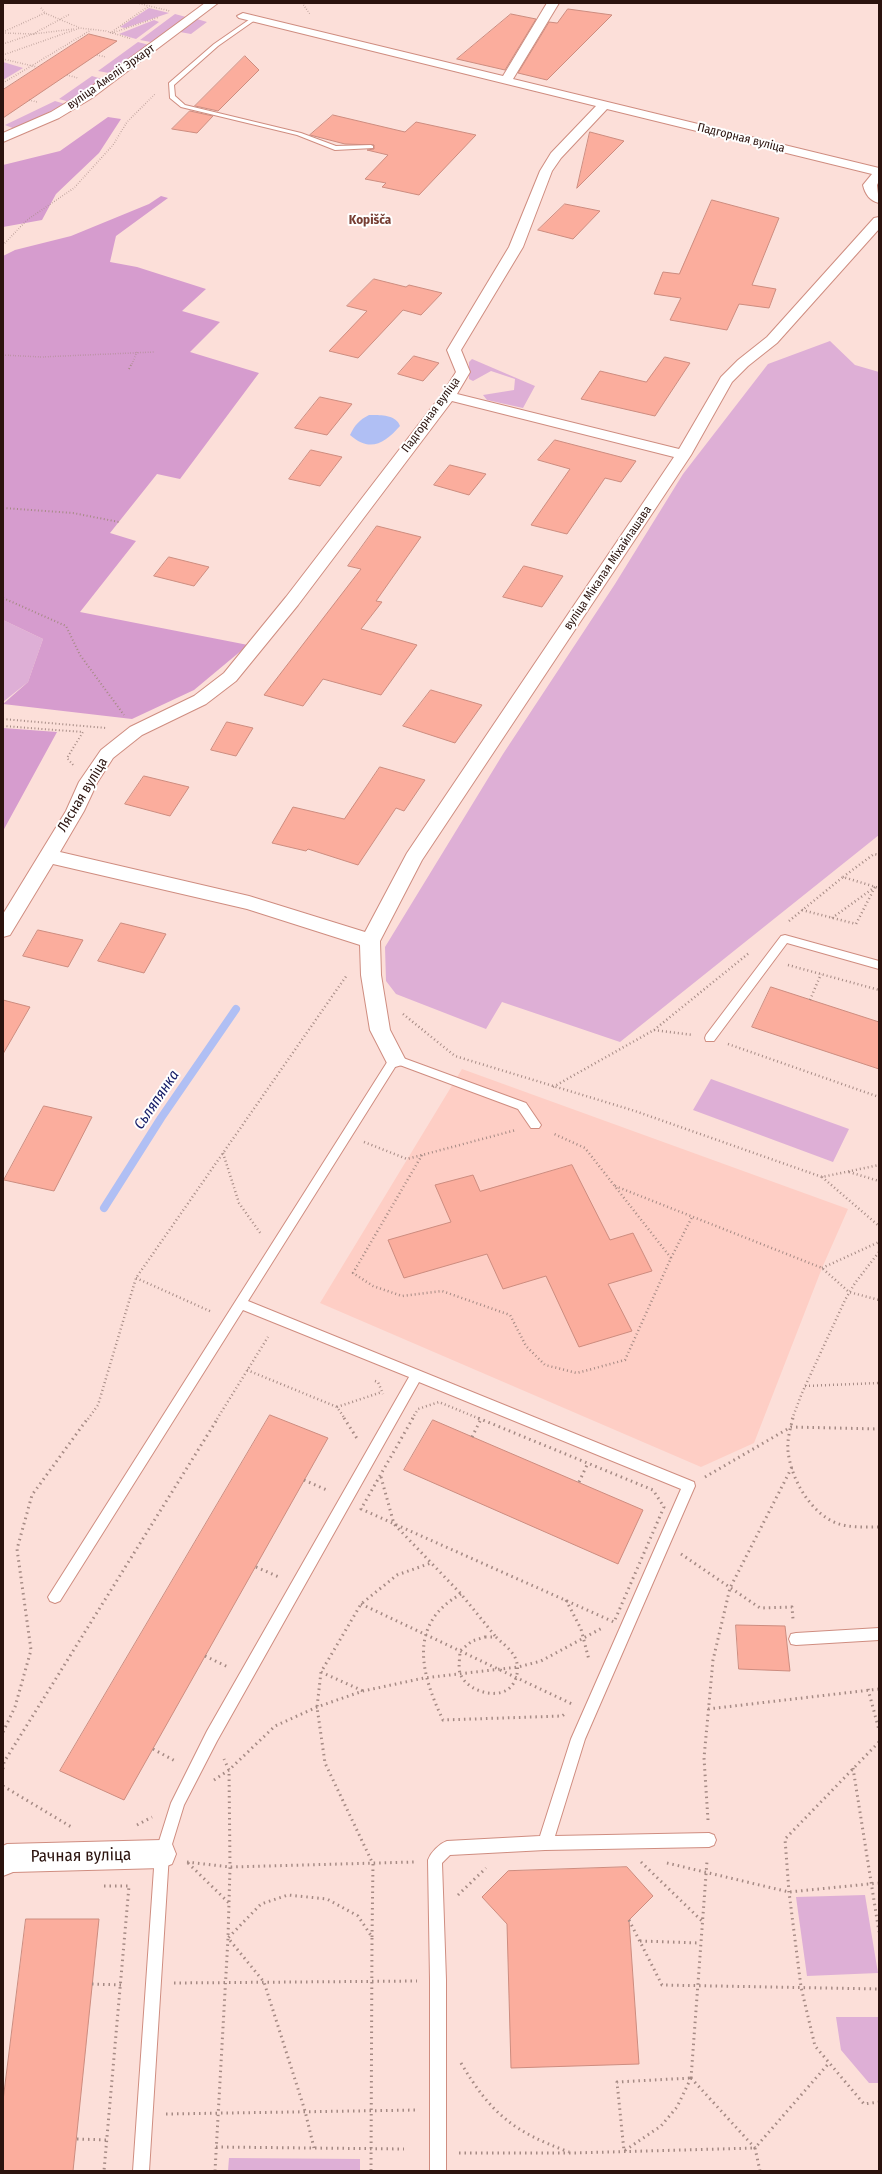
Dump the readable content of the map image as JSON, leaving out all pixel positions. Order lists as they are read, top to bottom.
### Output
{
  "streets": {
    "street": [
      "вуліца Амеліі Эрхарт",
      "Падгорная вуліца",
      "вуліца Мікалая Міхайлашава",
      "Лясная вуліца",
      "Рачная вуліца"
    ]
  },
  "crossings": [
    ["Падгорная вуліца", "Лясная вуліца"]
  ],
  "districts": ["Kopišča"],
  "water": ["Сьляпянка"]
}
